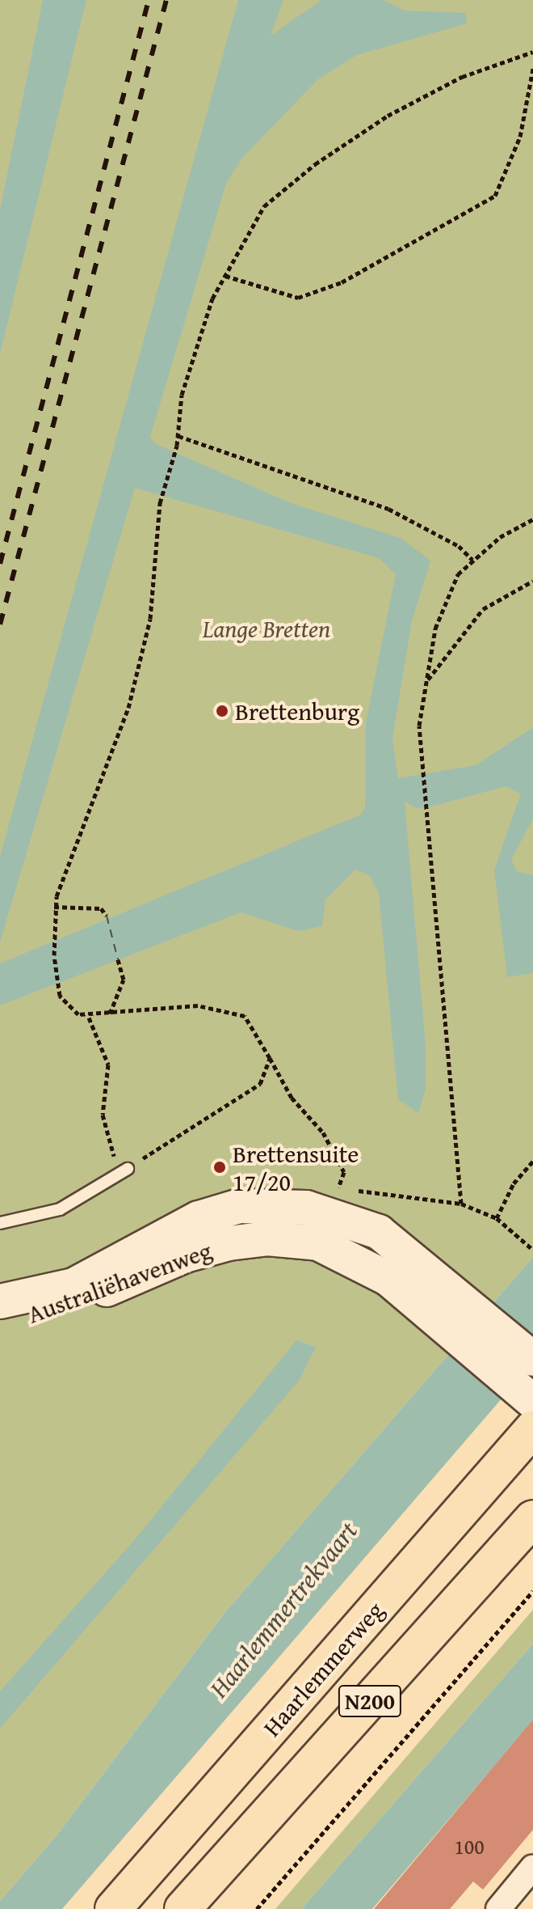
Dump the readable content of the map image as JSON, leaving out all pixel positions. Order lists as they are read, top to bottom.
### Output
{
  "streets": {
    "main road": ["Haarlemmerweg", "N200"],
    "street": ["Australiëhavenweg"]
  },
  "water": ["Haarlemmertrekvaart"],
  "parks": ["Lange Bretten"],
  "places": ["Brettenburg", "Brettensuite 17/20"],
  "house_numbers": ["100"]
}
